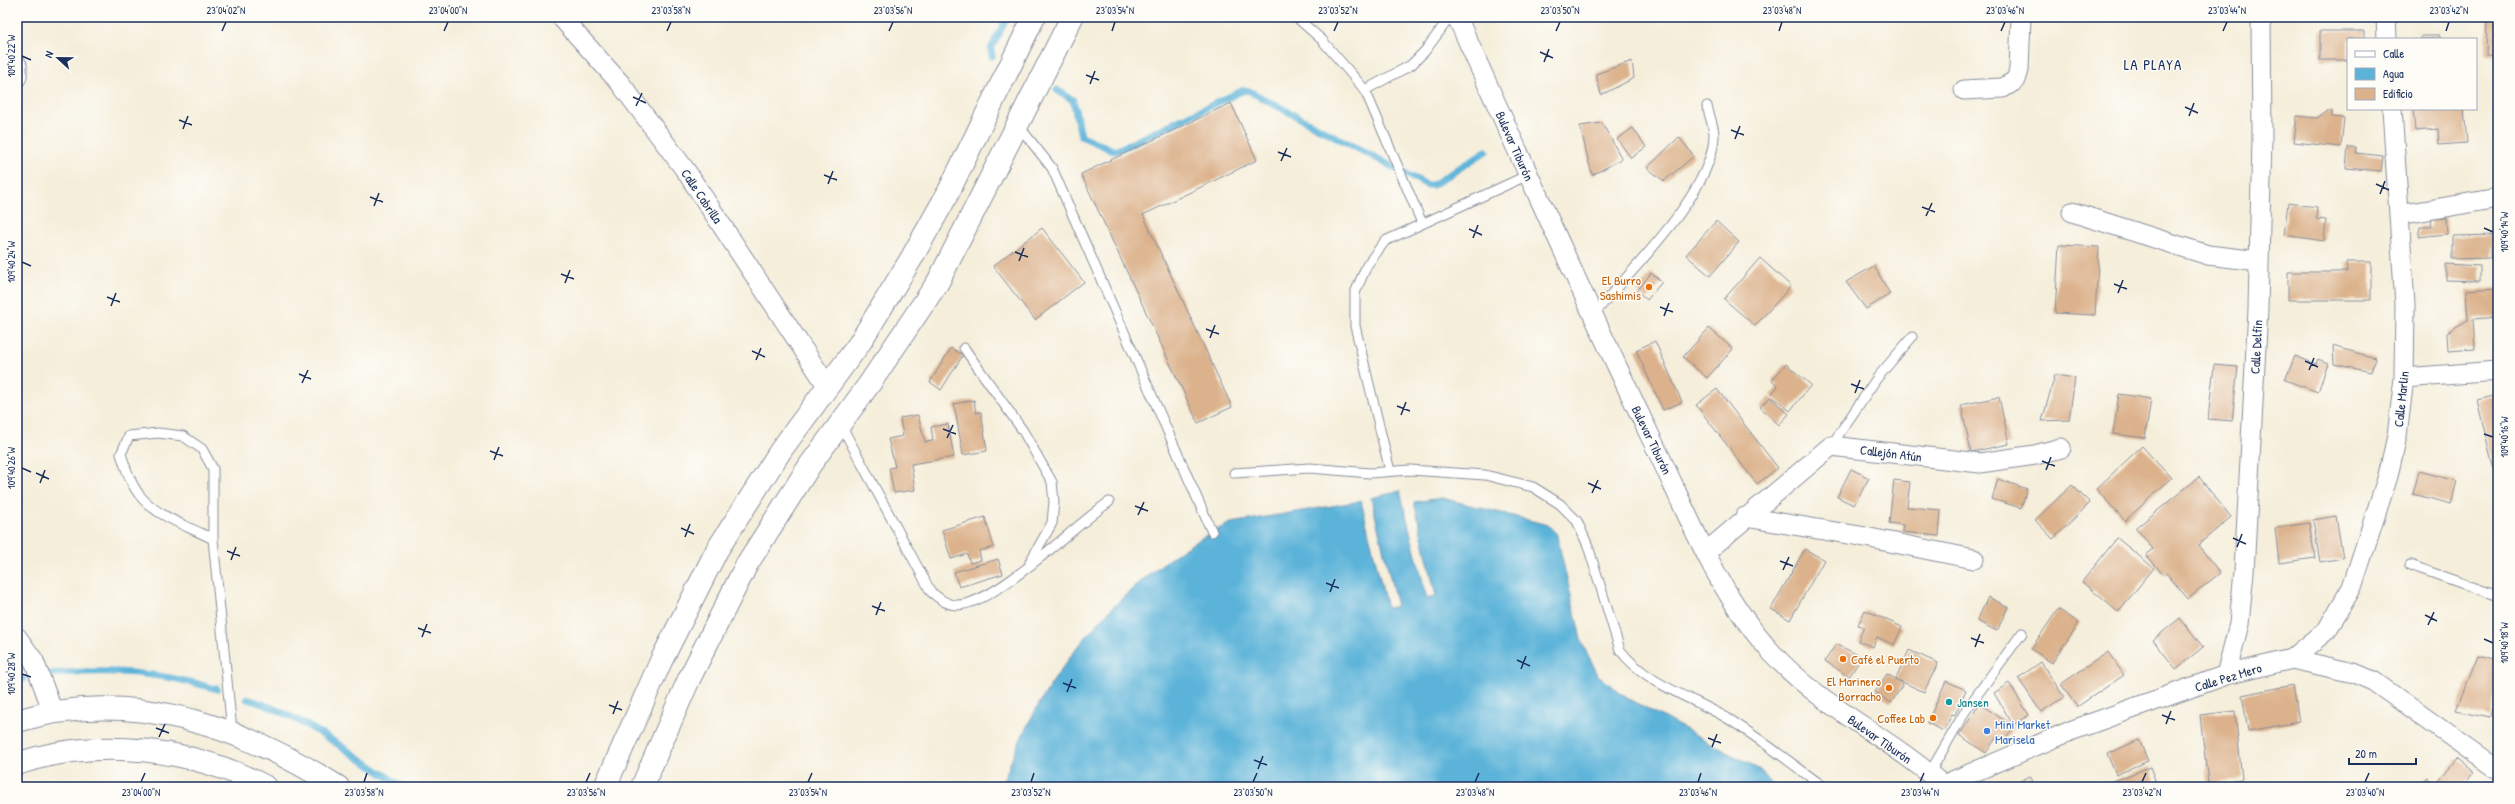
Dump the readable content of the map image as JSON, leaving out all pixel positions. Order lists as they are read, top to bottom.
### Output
{
  "streets": {
    "street": [
      "Bulevar Tiburón",
      "Calle Cabrilla",
      "Calle Delfín",
      "Calle Marlin",
      "Callejón Atún",
      "Calle Pez Mero"
    ]
  },
  "crossings": [
    ["Bulevar Tiburón", "Calle Pez Mero"],
    ["Calle Delfín", "Calle Pez Mero"],
    ["Calle Marlin", "Calle Pez Mero"]
  ],
  "districts": ["LA PLAYA"],
  "places": [
    "El Burro Sashimis",
    "Café el Puerto",
    "El Marinero Borracho",
    "Jansen",
    "Coffee Lab",
    "Mini Market Marisela"
  ],
  "legend": ["Calle", "Agua", "Edificio"],
  "scale_bar": "20 m",
  "north": "left",
  "coordinates": [
    "23°04'02\"N",
    "23°04'00\"N",
    "23°03'58\"N",
    "23°03'56\"N",
    "23°03'54\"N",
    "23°03'52\"N",
    "23°03'50\"N",
    "23°03'48\"N",
    "23°03'46\"N",
    "23°03'44\"N",
    "23°03'42\"N",
    "109°40'22\"W",
    "109°40'14\"W",
    "109°40'24\"W",
    "109°40'16\"W",
    "109°40'26\"W",
    "109°40'18\"W",
    "109°40'28\"W",
    "23°03'40\"N"
  ]
}
